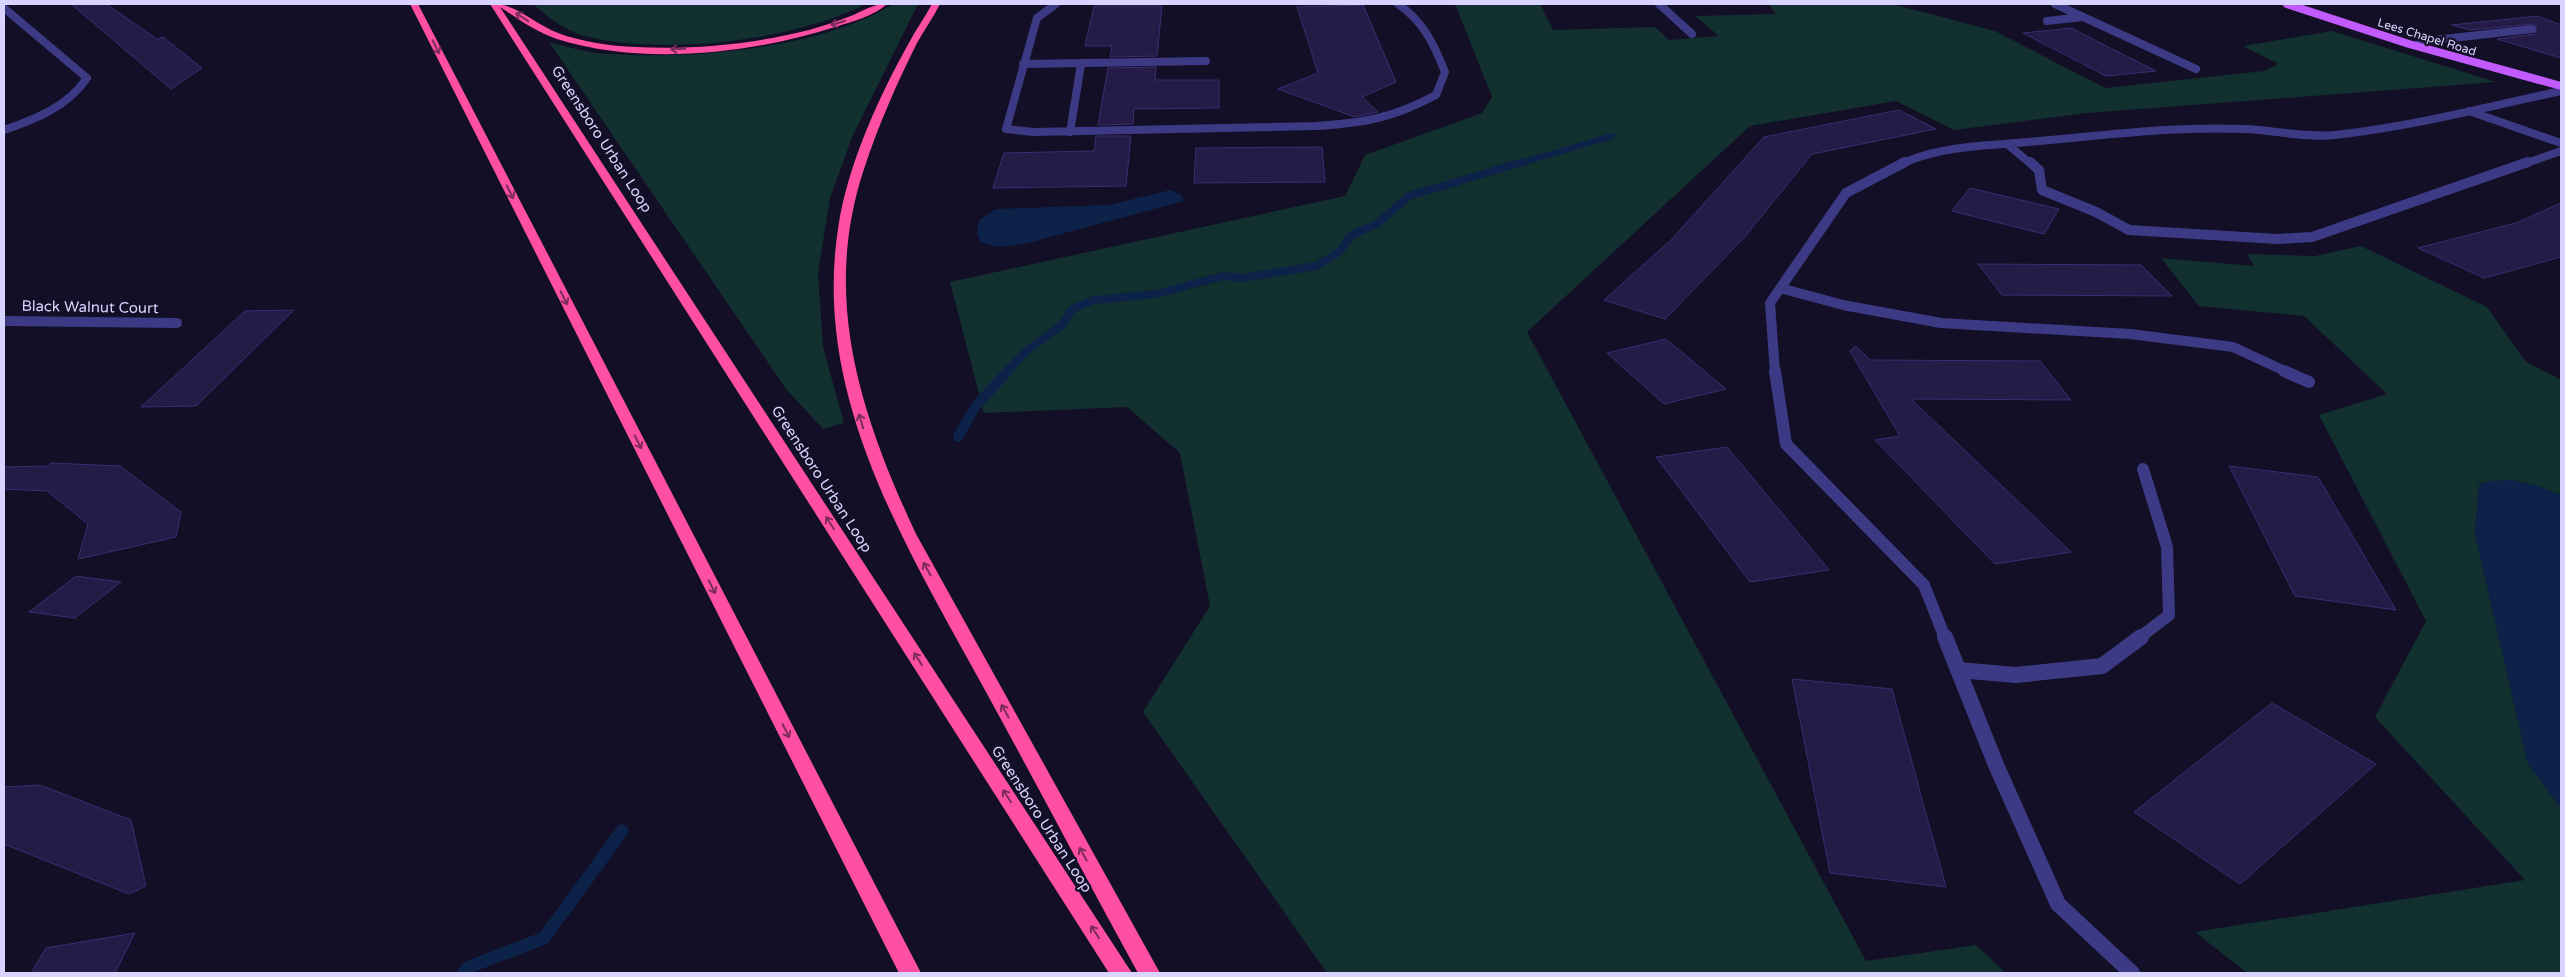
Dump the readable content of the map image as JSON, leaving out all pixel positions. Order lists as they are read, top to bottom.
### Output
{
  "streets": {
    "highway": ["Greensboro Urban Loop"],
    "main road": ["Lees Chapel Road"],
    "street": ["Black Walnut Court"]
  }
}
